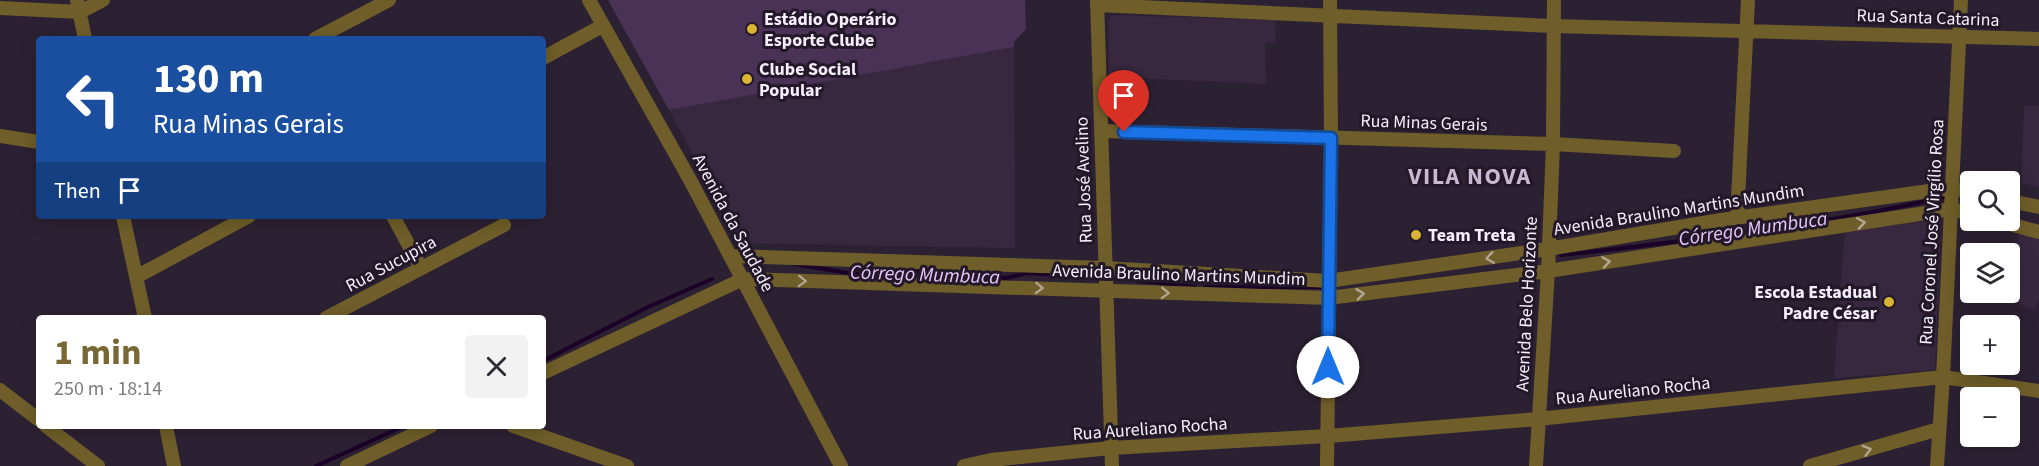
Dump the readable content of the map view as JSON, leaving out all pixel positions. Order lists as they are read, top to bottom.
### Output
{
  "streets": {
    "street": [
      "Rua Santa Catarina",
      "Rua Minas Gerais",
      "Rua José Avelino",
      "Avenida Braulino Martins Mundim",
      "Avenida da Saudade",
      "Rua Coronel José Virgílio Rosa",
      "Rua Sucupira",
      "Avenida Belo Horizonte",
      "Rua Aureliano Rocha"
    ]
  },
  "crossings": [
    ["Rua Santa Catarina", "Rua José Avelino"],
    ["Rua Santa Catarina", "Rua Coronel José Virgílio Rosa"],
    ["Rua Santa Catarina", "Avenida Belo Horizonte"],
    ["Rua Minas Gerais", "Rua José Avelino"],
    ["Rua Minas Gerais", "Avenida Belo Horizonte"],
    ["Rua José Avelino", "Avenida Braulino Martins Mundim"],
    ["Rua José Avelino", "Rua Aureliano Rocha"],
    ["Avenida Braulino Martins Mundim", "Avenida da Saudade"],
    ["Avenida Braulino Martins Mundim", "Rua Coronel José Virgílio Rosa"],
    ["Avenida Braulino Martins Mundim", "Avenida Belo Horizonte"],
    ["Rua Coronel José Virgílio Rosa", "Rua Aureliano Rocha"],
    ["Avenida Belo Horizonte", "Rua Aureliano Rocha"]
  ],
  "districts": ["VILA NOVA"],
  "water": ["Córrego Mumbuca"],
  "places": [
    "Estádio Operário Esporte Clube",
    "Clube Social Popular",
    "Team Treta",
    "Escola Estadual Padre César"
  ],
  "page": {
    "turn": ["130 m", "Rua Minas Gerais"],
    "then": "Then",
    "map_buttons": ["+", "−"],
    "heading": ["1 min", "250 m · 18:14"]
  }
}
